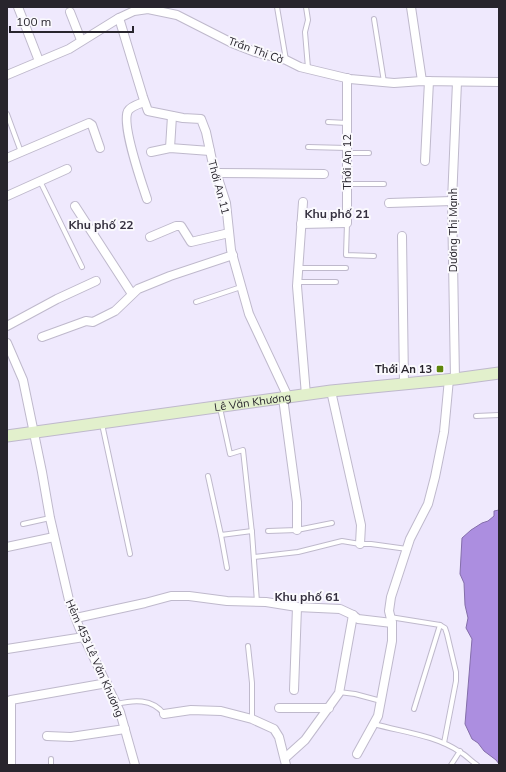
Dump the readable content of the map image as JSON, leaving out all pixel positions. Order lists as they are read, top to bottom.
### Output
{
  "streets": {
    "main road": ["Lê Văn Khương"],
    "street": [
      "Trần Thị Cờ",
      "Thới An 12",
      "Thới An 11",
      "Dương Thị Mạnh",
      "Hẻm 453 Lê Văn Khương"
    ]
  },
  "crossings": [
    ["Trần Thị Cờ", "Thới An 12"],
    ["Trần Thị Cờ", "Dương Thị Mạnh"],
    ["Thới An 11", "Lê Văn Khương"],
    ["Dương Thị Mạnh", "Lê Văn Khương"],
    ["Lê Văn Khương", "Hẻm 453 Lê Văn Khương"]
  ],
  "districts": ["Khu phố 21", "Khu phố 22", "Khu phố 61"],
  "places": {
    "transit": ["Thới An 13"]
  },
  "scale_bar": "100 m"
}
